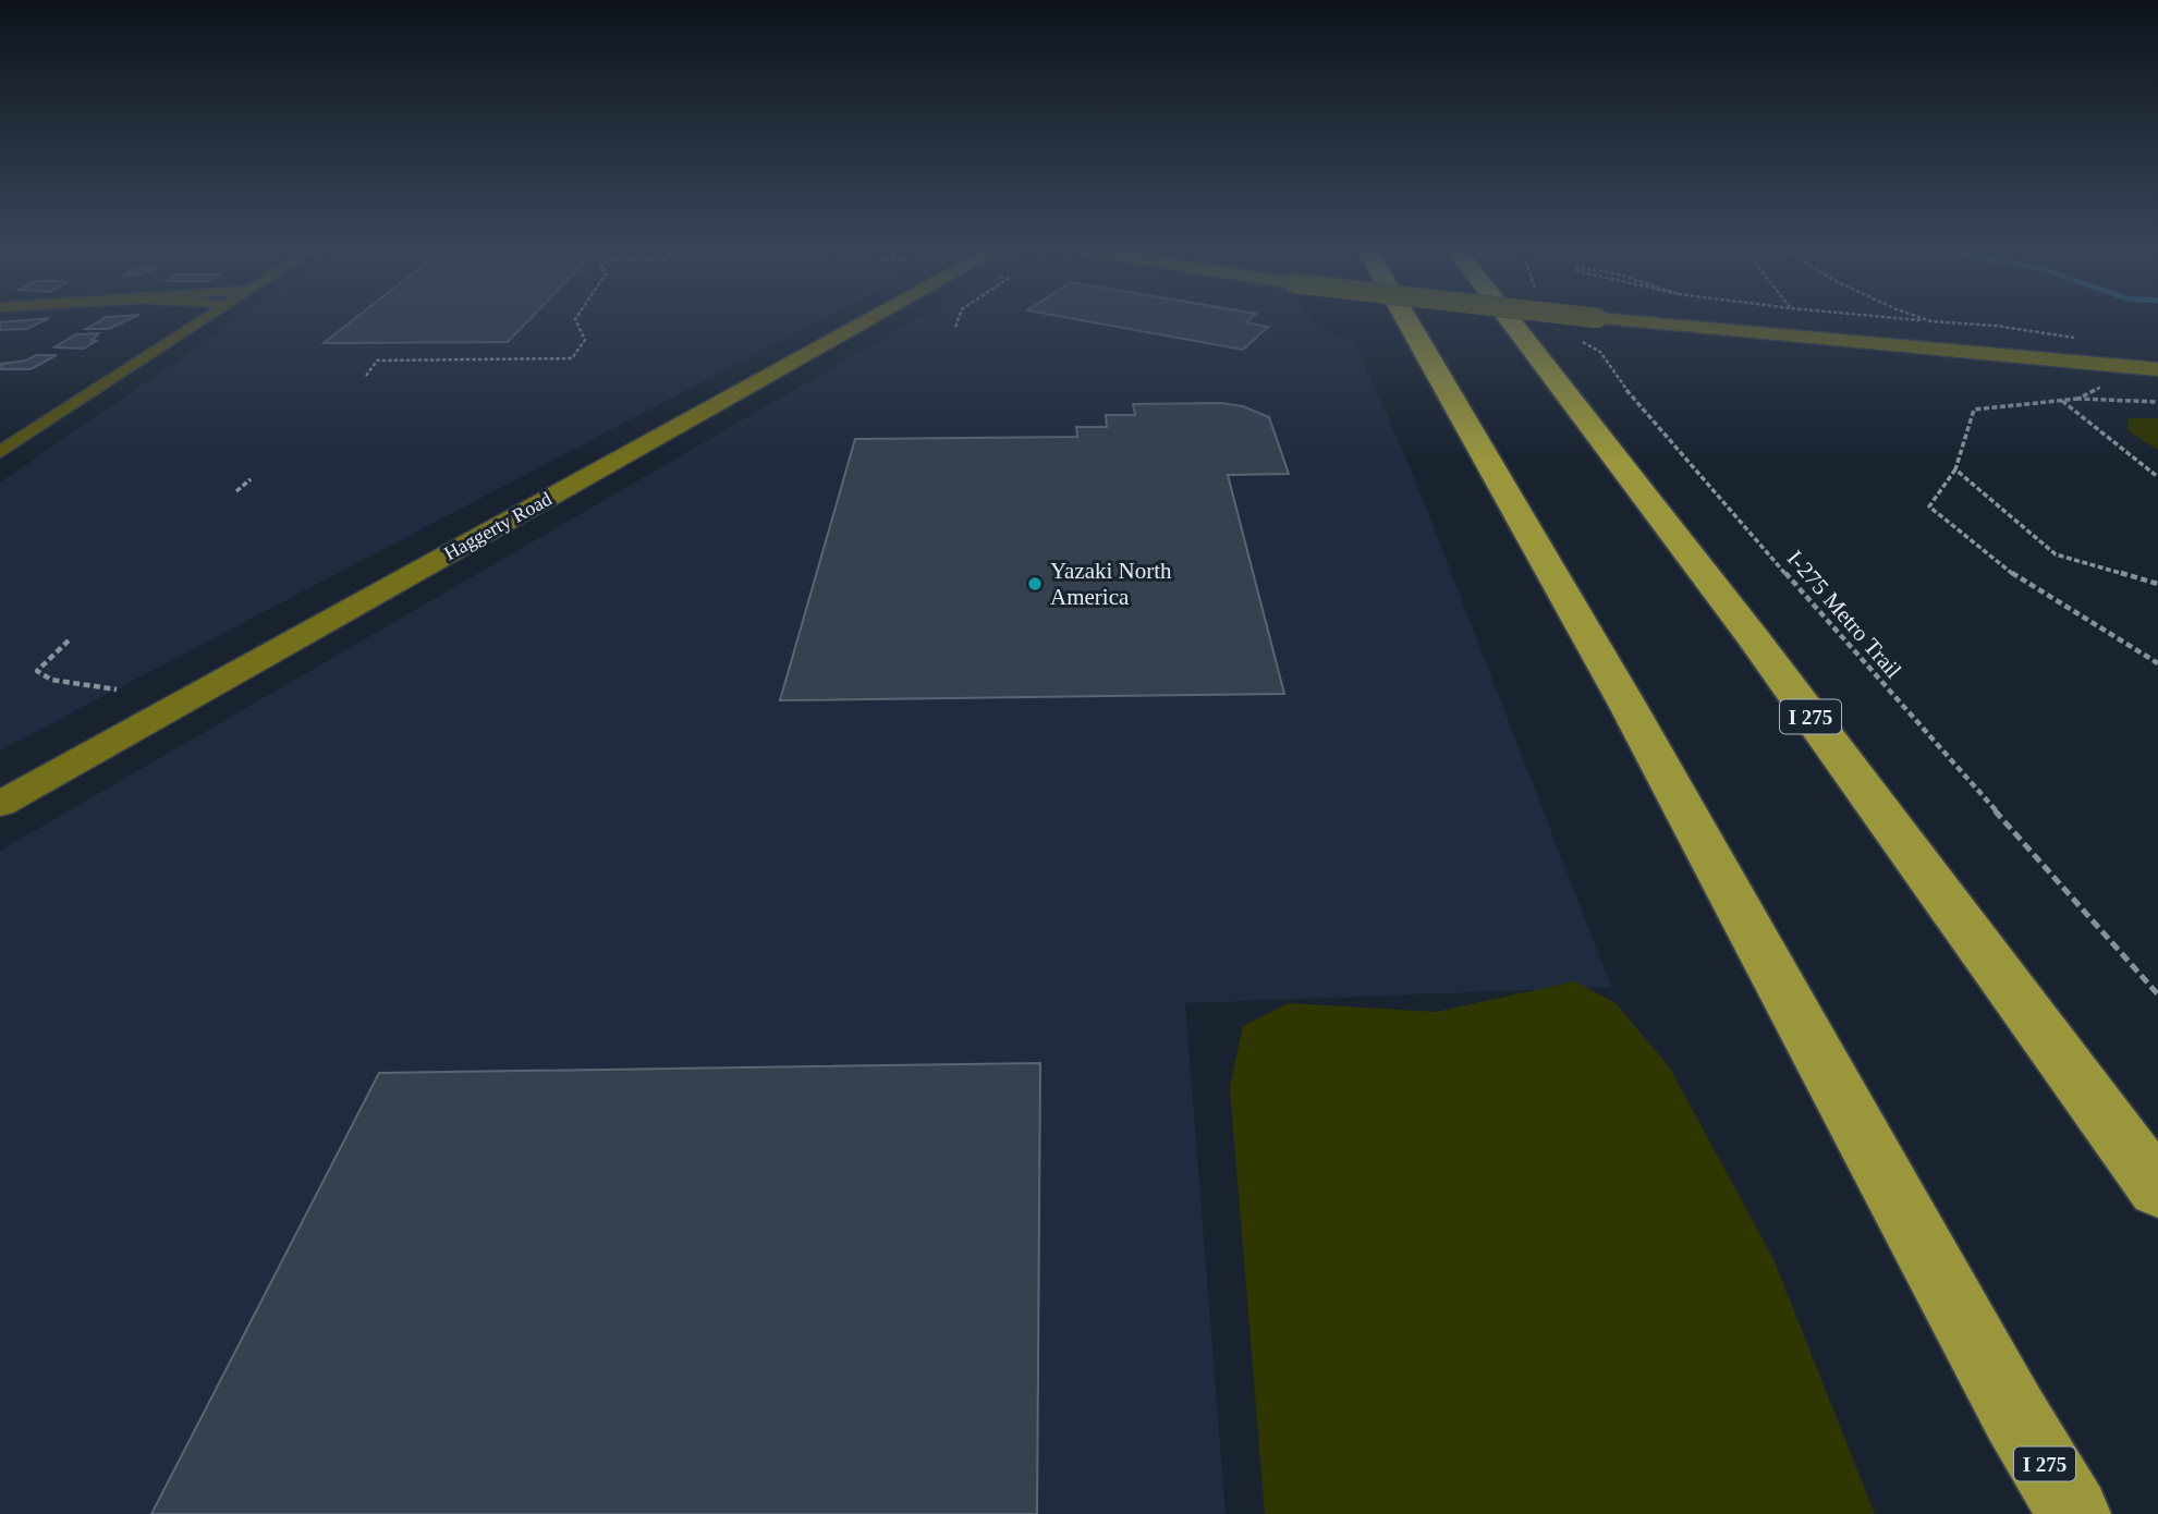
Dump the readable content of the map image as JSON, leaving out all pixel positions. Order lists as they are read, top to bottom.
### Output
{
  "streets": {
    "highway": ["I 275"],
    "main road": ["Haggerty Road"],
    "path": ["I-275 Metro Trail"]
  },
  "places": ["Yazaki North America"]
}
